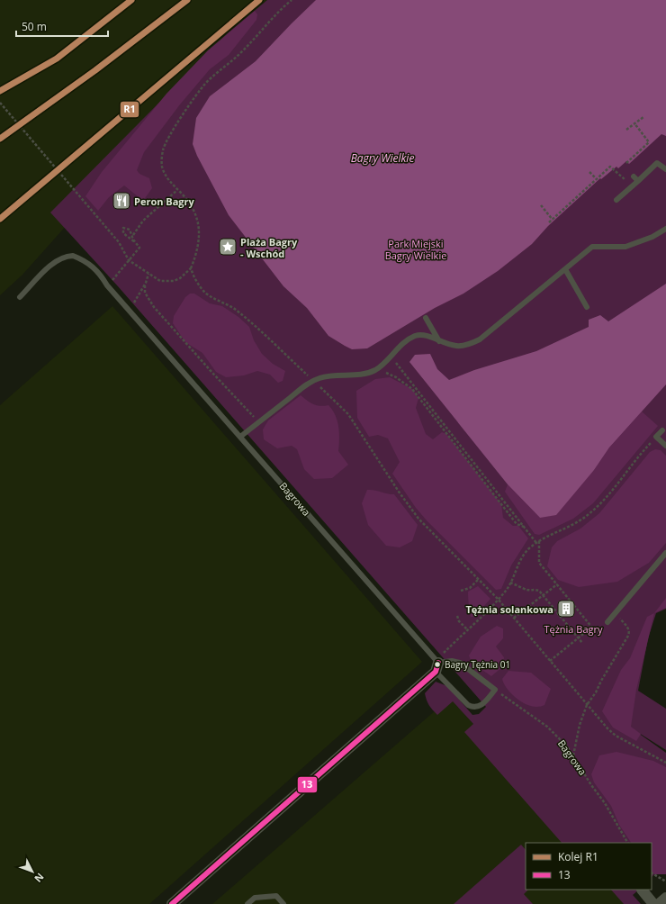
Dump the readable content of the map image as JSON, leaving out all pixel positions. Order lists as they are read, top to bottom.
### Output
{
  "streets": {
    "lane": ["Bagrowa"]
  },
  "water": ["Bagry Wielkie"],
  "parks": ["Park Miejski Bagry Wielkie", "Tężnia Bagry"],
  "places": {
    "restaurant": ["Peron Bagry"],
    "place": ["Plaża Bagry - Wschód"],
    "building": ["Tężnia solankowa"],
    "other": ["Bagry Tężnia 01"]
  },
  "lines": ["rail line R1", "transit line 13"],
  "legend": ["Kolej R1", "13"],
  "scale_bar": "50 m",
  "north": "bottom right"
}
